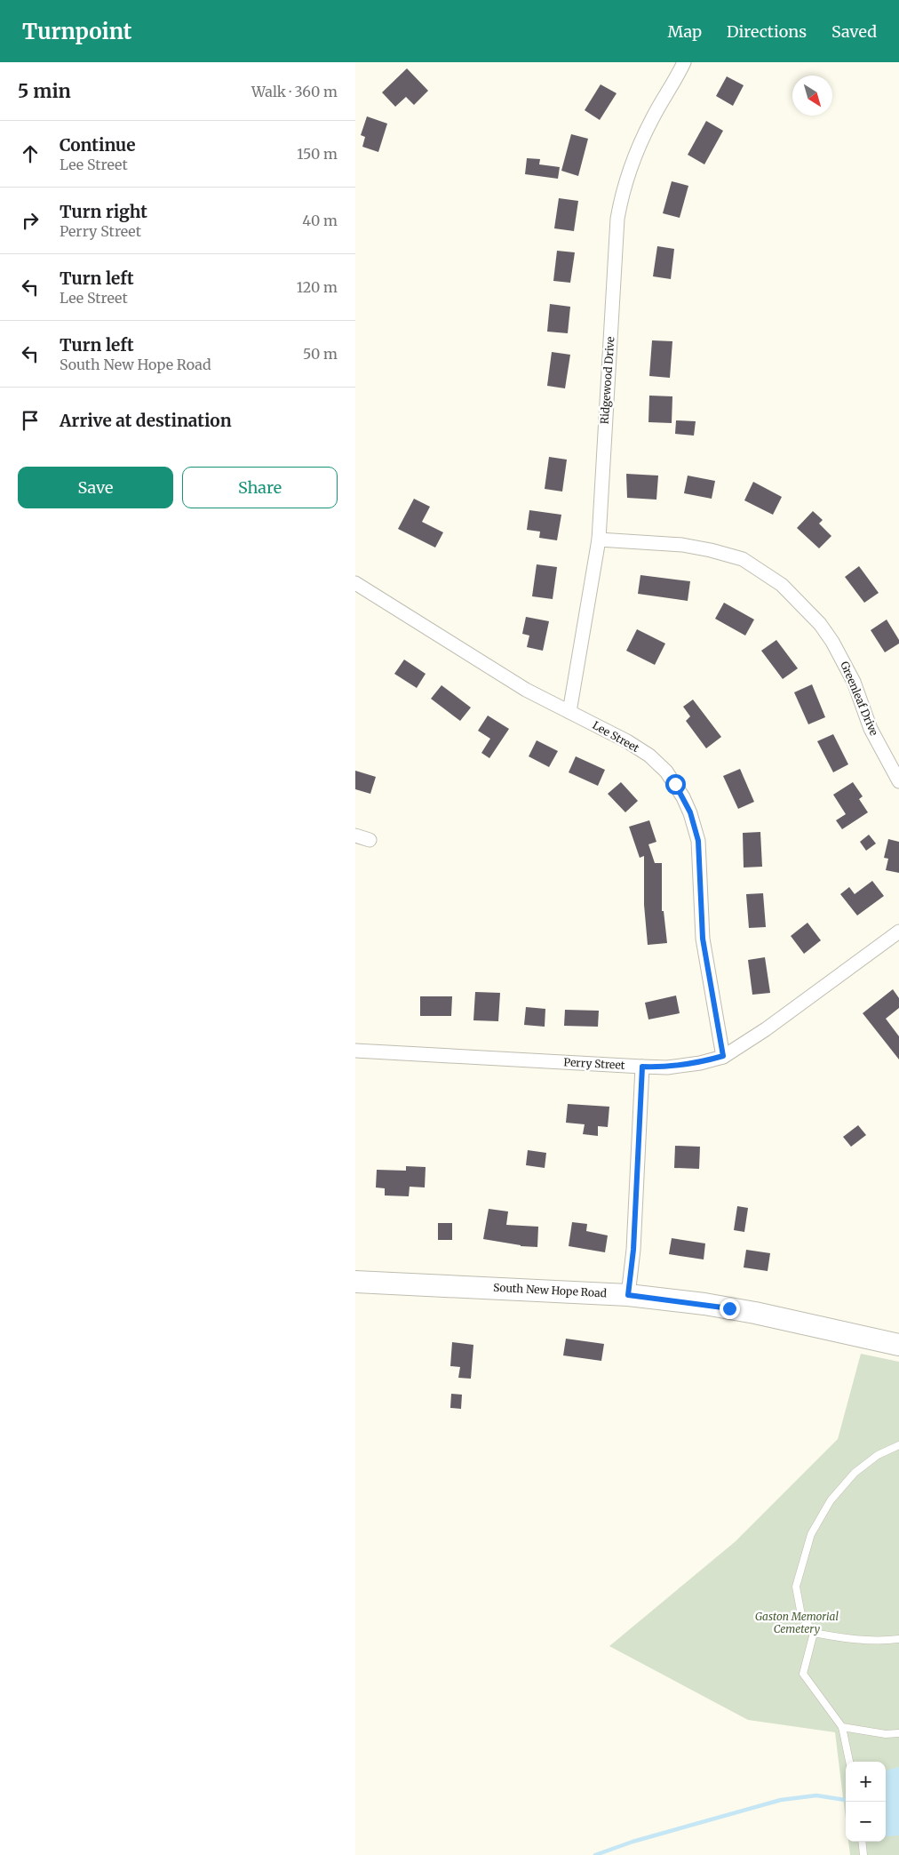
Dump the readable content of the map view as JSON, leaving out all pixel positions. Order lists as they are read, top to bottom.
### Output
{
  "streets": {
    "main road": ["South New Hope Road"],
    "street": [
      "Ridgewood Drive",
      "Greenleaf Drive",
      "Lee Street",
      "Perry Street"
    ]
  },
  "crossings": [
    ["Ridgewood Drive", "Greenleaf Drive"],
    ["Ridgewood Drive", "Lee Street"],
    ["Lee Street", "Perry Street"]
  ],
  "parks": ["Gaston Memorial Cemetery"],
  "north": "bottom right",
  "page": {
    "header": "Turnpoint",
    "nav": ["Map", "Directions", "Saved"],
    "heading": ["5 min", "Walk · 360 m"],
    "list": [
      ["Continue", "Lee Street", "150 m"],
      ["Turn right", "Perry Street", "40 m"],
      ["Turn left", "Lee Street", "120 m"],
      ["Turn left", "South New Hope Road", "50 m"],
      "Arrive at destination"
    ],
    "buttons": ["Save", "Share"],
    "map_buttons": ["+", "−"]
  }
}
